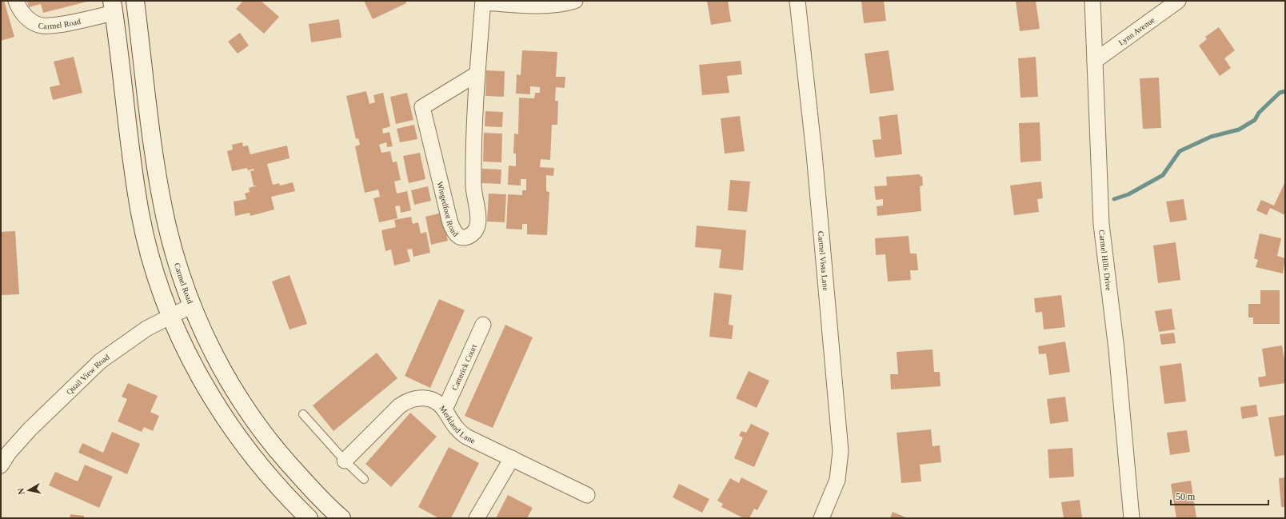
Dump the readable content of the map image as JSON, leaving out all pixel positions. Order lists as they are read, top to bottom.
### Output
{
  "streets": {
    "main road": ["Carmel Road"],
    "street": [
      "Lynn Avenue",
      "Wingedfoot Road",
      "Carmel Hills Drive",
      "Carmel Vista Lane",
      "Catterick Court",
      "Quail View Road",
      "Merkland Lane"
    ]
  },
  "crossings": [
    ["Carmel Road", "Quail View Road"],
    ["Lynn Avenue", "Carmel Hills Drive"],
    ["Catterick Court", "Merkland Lane"]
  ],
  "scale_bar": "50 m",
  "north": "left"
}
